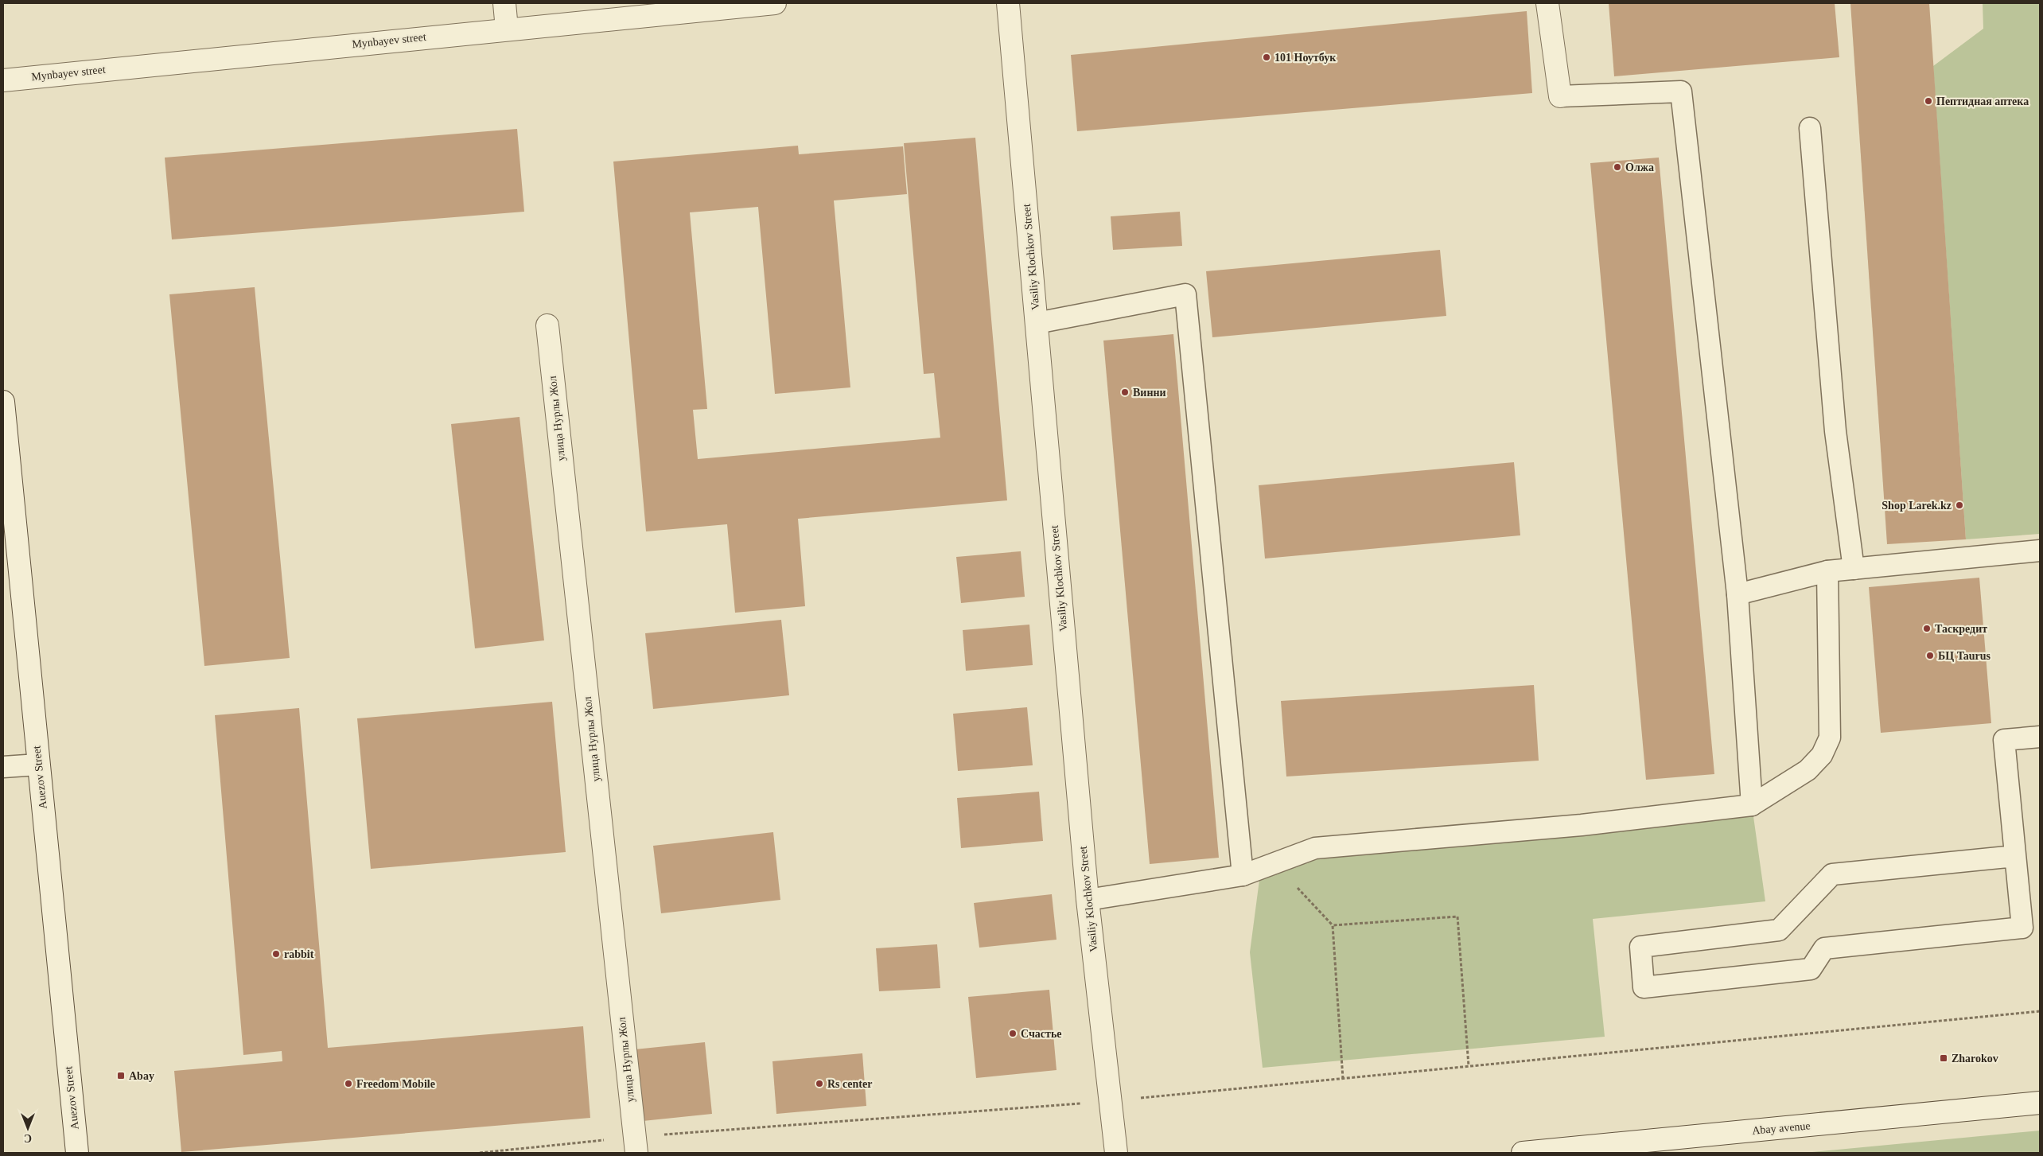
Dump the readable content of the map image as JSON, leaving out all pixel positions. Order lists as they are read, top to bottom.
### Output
{
  "streets": {
    "street": [
      "Mynbayev street",
      "Vasiliy Klochkov Street",
      "улица Нурлы Жол",
      "Auezov Street",
      "Abay avenue"
    ]
  },
  "places": {
    "other": [
      "101 Ноутбук",
      "Пептидная аптека",
      "Олжа",
      "Винни",
      "Shop Larek.kz",
      "Таскредит",
      "БЦ Taurus",
      "rabbit",
      "Счастье",
      "Freedom Mobile",
      "Rs center"
    ],
    "transit": ["Zharokov", "Abay"]
  },
  "north": "bottom"
}
